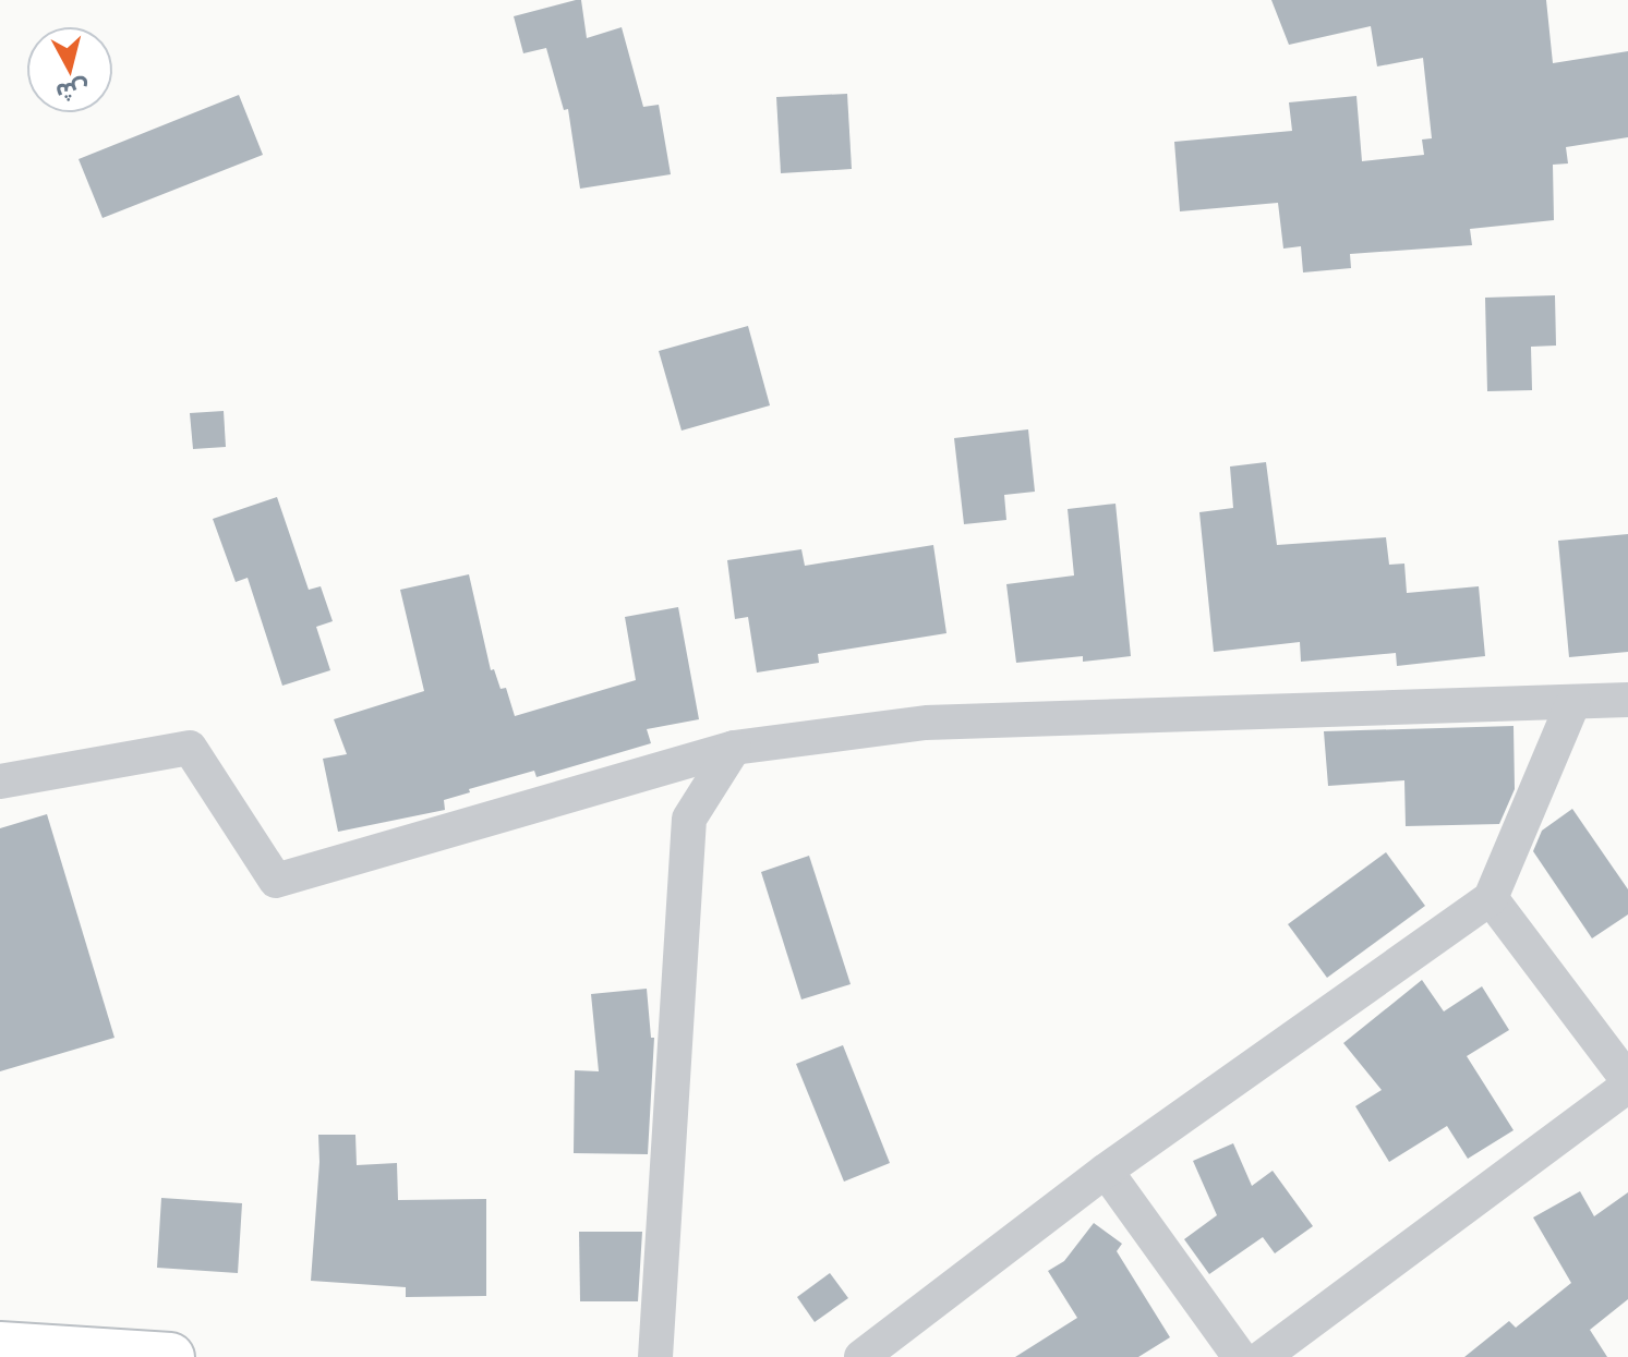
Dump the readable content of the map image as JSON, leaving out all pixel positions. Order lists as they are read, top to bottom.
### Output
{
  "north": "bottom"
}
